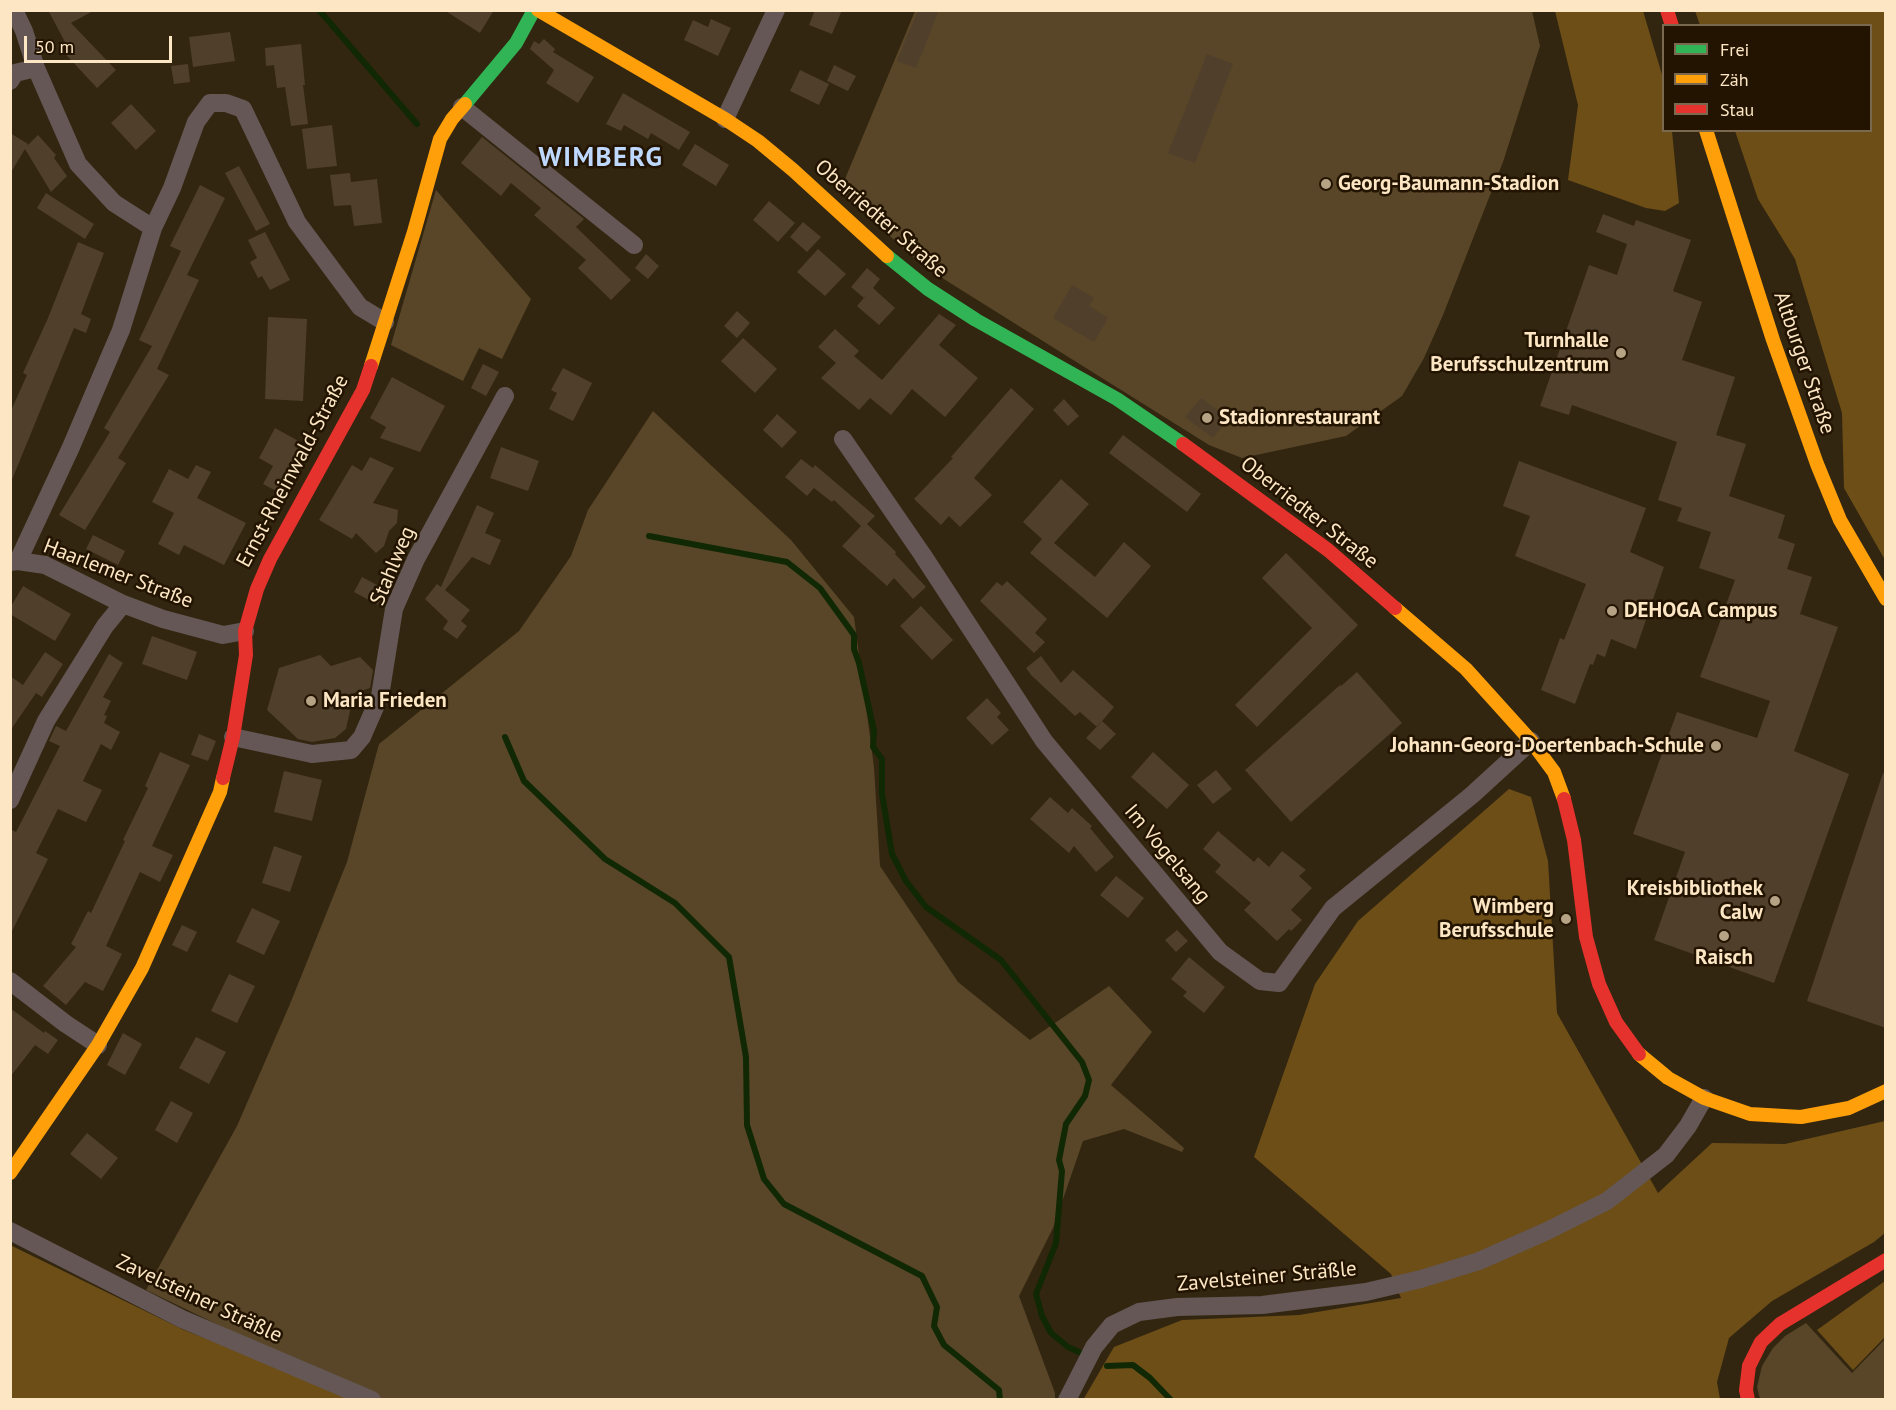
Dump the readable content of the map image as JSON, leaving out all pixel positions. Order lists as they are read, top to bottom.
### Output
{
  "streets": {
    "street": [
      "Oberriedter Straße",
      "Altburger Straße",
      "Ernst-Rheinwald-Straße",
      "Stahlweg",
      "Haarlemer Straße",
      "Im Vogelsang",
      "Zavelsteiner Sträßle"
    ]
  },
  "crossings": [
    ["Oberriedter Straße", "Ernst-Rheinwald-Straße"],
    ["Oberriedter Straße", "Im Vogelsang"],
    ["Oberriedter Straße", "Zavelsteiner Sträßle"],
    ["Ernst-Rheinwald-Straße", "Stahlweg"],
    ["Ernst-Rheinwald-Straße", "Haarlemer Straße"]
  ],
  "districts": ["WIMBERG"],
  "places": [
    "Georg-Baumann-Stadion",
    "Turnhalle Berufsschulzentrum",
    "Stadionrestaurant",
    "DEHOGA Campus",
    "Maria Frieden",
    "Johann-Georg-Doertenbach-Schule",
    "Kreisbibliothek Calw",
    "Wimberg Berufsschule",
    "Raisch"
  ],
  "legend": ["Frei", "Zäh", "Stau"],
  "scale_bar": "50 m"
}
